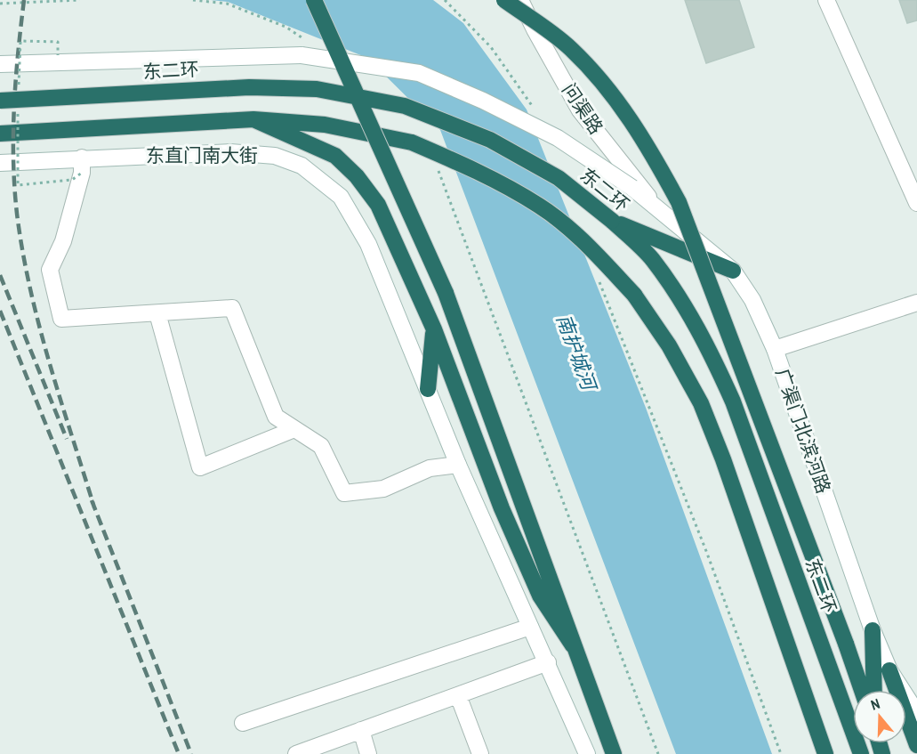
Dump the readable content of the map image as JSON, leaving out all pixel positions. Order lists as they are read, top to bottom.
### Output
{
  "streets": {
    "highway": ["东二环"],
    "street": ["问渠路", "东直门南大街", "广渠门北滨河路"]
  },
  "crossings": [
    ["问渠路", "广渠门北滨河路"]
  ],
  "water": ["南护城河"],
  "north": "top"
}
